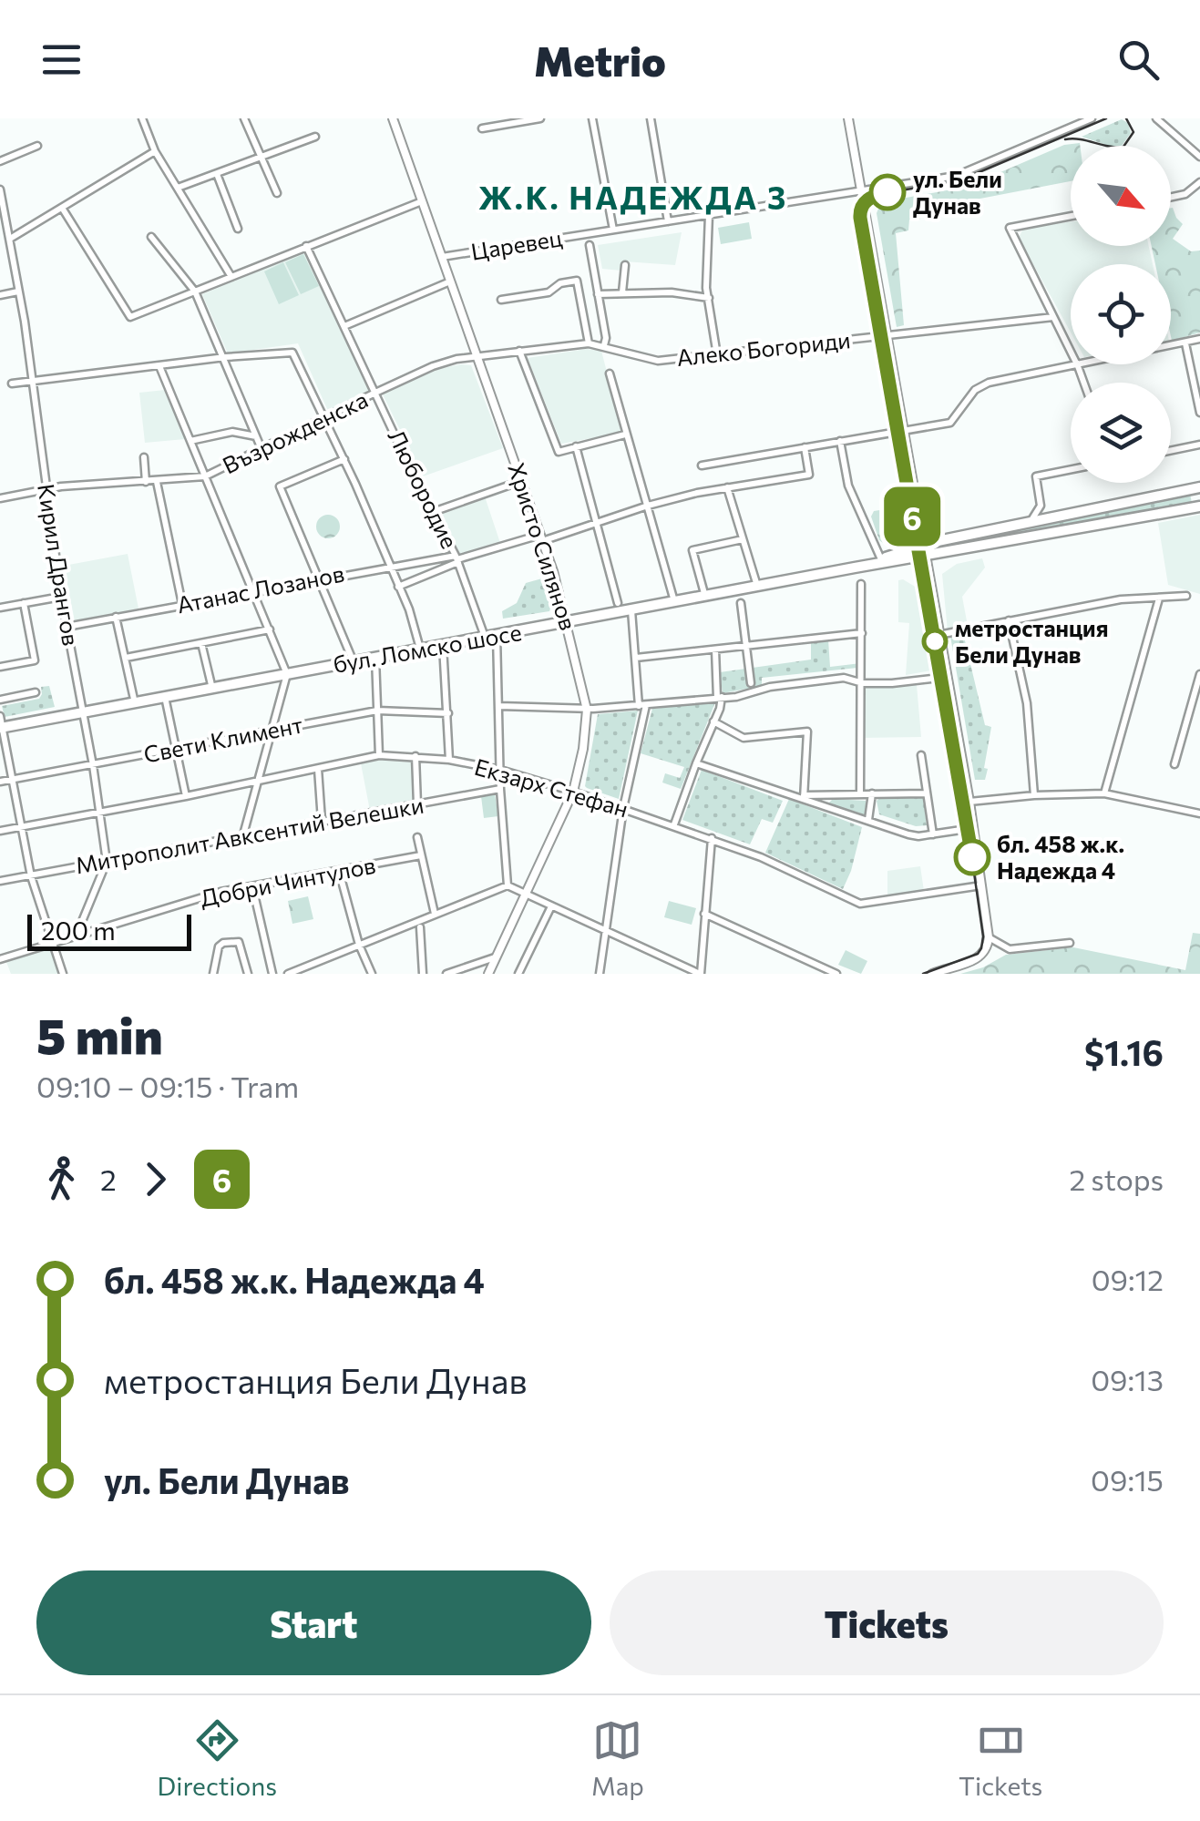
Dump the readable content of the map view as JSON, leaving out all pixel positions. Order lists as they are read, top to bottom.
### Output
{
  "streets": {
    "main road": ["бул. Ломско шосе"],
    "street": [
      "Царевец",
      "Алеко Богориди",
      "Възрожденска",
      "Любородие",
      "Христо Силянов",
      "Кирил Дрангов",
      "Атанас Лозанов",
      "Свети Климент",
      "Екзарх Стефан",
      "Митрополит Авксентий Велешки",
      "Добри Чинтулов"
    ]
  },
  "crossings": [
    ["Царевец", "Христо Силянов"],
    ["Алеко Богориди", "Възрожденска"],
    ["Алеко Богориди", "Христо Силянов"],
    ["Възрожденска", "Любородие"],
    ["Възрожденска", "Христо Силянов"],
    ["Възрожденска", "Кирил Дрангов"],
    ["Любородие", "Атанас Лозанов"],
    ["Любородие", "бул. Ломско шосе"],
    ["Любородие", "Екзарх Стефан"],
    ["Любородие", "Митрополит Авксентий Велешки"],
    ["Христо Силянов", "бул. Ломско шосе"],
    ["Христо Силянов", "Екзарх Стефан"],
    ["Кирил Дрангов", "Атанас Лозанов"],
    ["Кирил Дрангов", "бул. Ломско шосе"],
    ["Кирил Дрангов", "Свети Климент"],
    ["Кирил Дрангов", "Екзарх Стефан"],
    ["Кирил Дрангов", "Митрополит Авксентий Велешки"],
    ["Кирил Дрангов", "Добри Чинтулов"]
  ],
  "districts": ["Ж.К. НАДЕЖДА 3"],
  "places": ["ул. Бели Дунав", "метростанция Бели Дунав", "бл. 458 ж.к. Надежда 4"],
  "lines": ["tram line 6"],
  "scale_bar": "200 m",
  "north": "bottom right",
  "page": {
    "header": "Metrio",
    "on_map": "6",
    "scale": "200 m",
    "heading": ["5 min", "09:10 – 09:15 · Tram", "$1.16"],
    "legs": ["2", "6", "2 stops"],
    "list": [
      {
        "name": "бл. 458 ж.к. Надежда 4",
        "value": "09:12"
      },
      {
        "name": "метростанция Бели Дунав",
        "value": "09:13"
      },
      {
        "name": "ул. Бели Дунав",
        "value": "09:15"
      }
    ],
    "buttons": ["Start", "Tickets"],
    "tabs": ["Directions", "Map", "Tickets"]
  }
}
